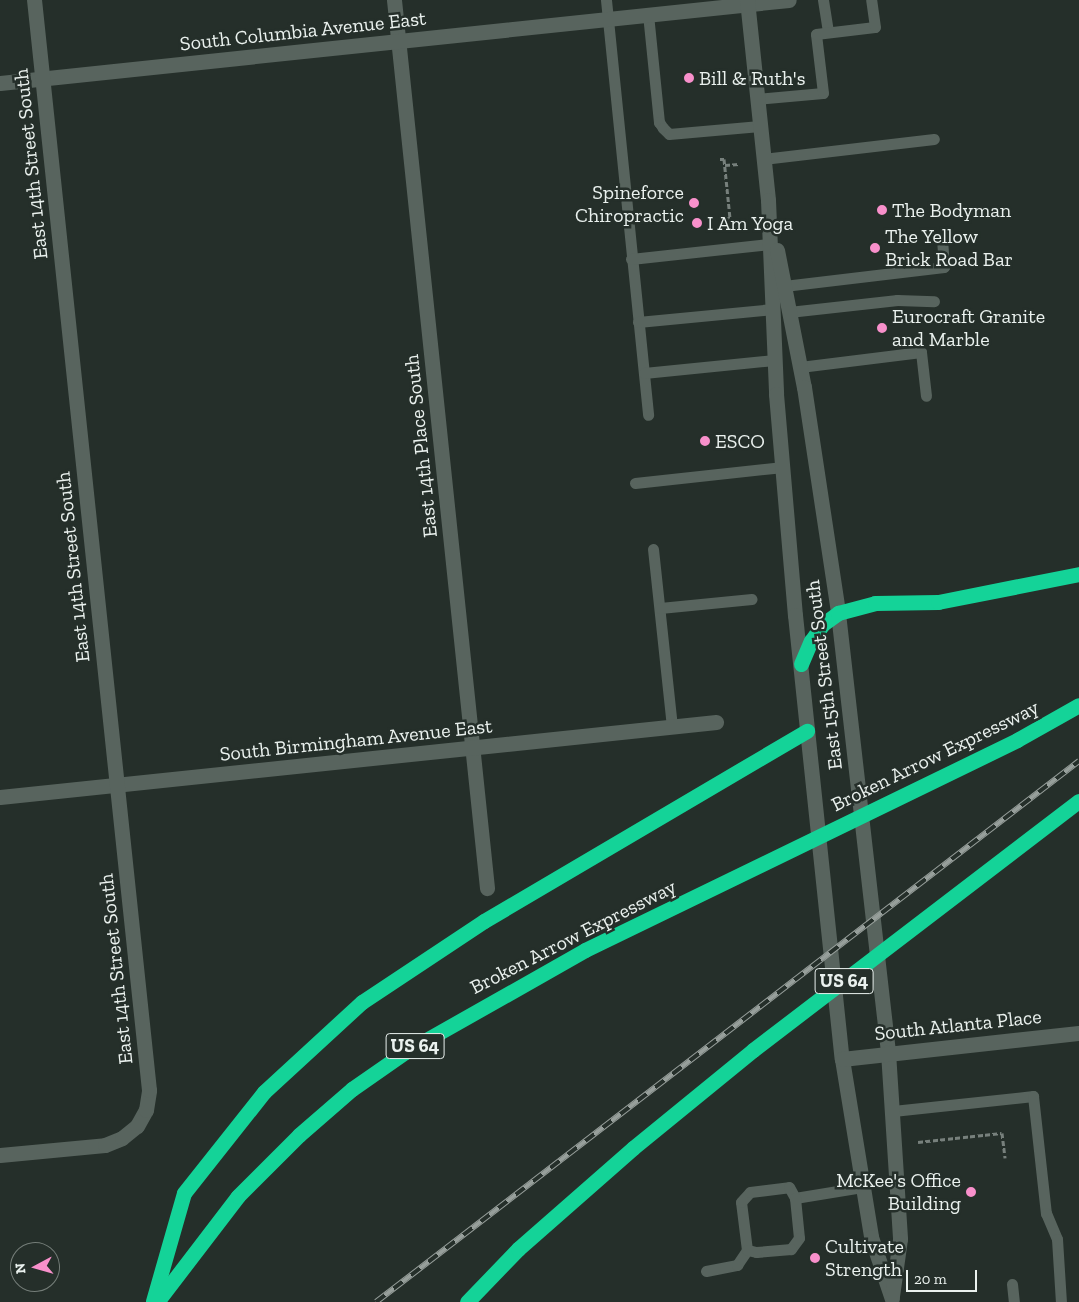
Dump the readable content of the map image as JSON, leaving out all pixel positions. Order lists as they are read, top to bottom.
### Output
{
  "streets": {
    "highway": ["Broken Arrow Expressway", "US 64"],
    "street": [
      "South Columbia Avenue East",
      "East 14th Street South",
      "East 14th Place South",
      "East 15th Street South",
      "South Birmingham Avenue East",
      "South Atlanta Place"
    ]
  },
  "crossings": [
    ["South Columbia Avenue East", "East 14th Street South"],
    ["South Columbia Avenue East", "East 14th Place South"],
    ["South Columbia Avenue East", "East 15th Street South"],
    ["East 14th Street South", "South Birmingham Avenue East"],
    ["East 14th Place South", "South Birmingham Avenue East"],
    ["East 15th Street South", "South Atlanta Place"]
  ],
  "places": [
    "Bill & Ruth's",
    "Spineforce Chiropractic",
    "The Bodyman",
    "I Am Yoga",
    "The Yellow Brick Road Bar",
    "Eurocraft Granite and Marble",
    "ESCO",
    "McKee's Office Building",
    "Cultivate Strength"
  ],
  "scale_bar": "20 m",
  "north": "left"
}
